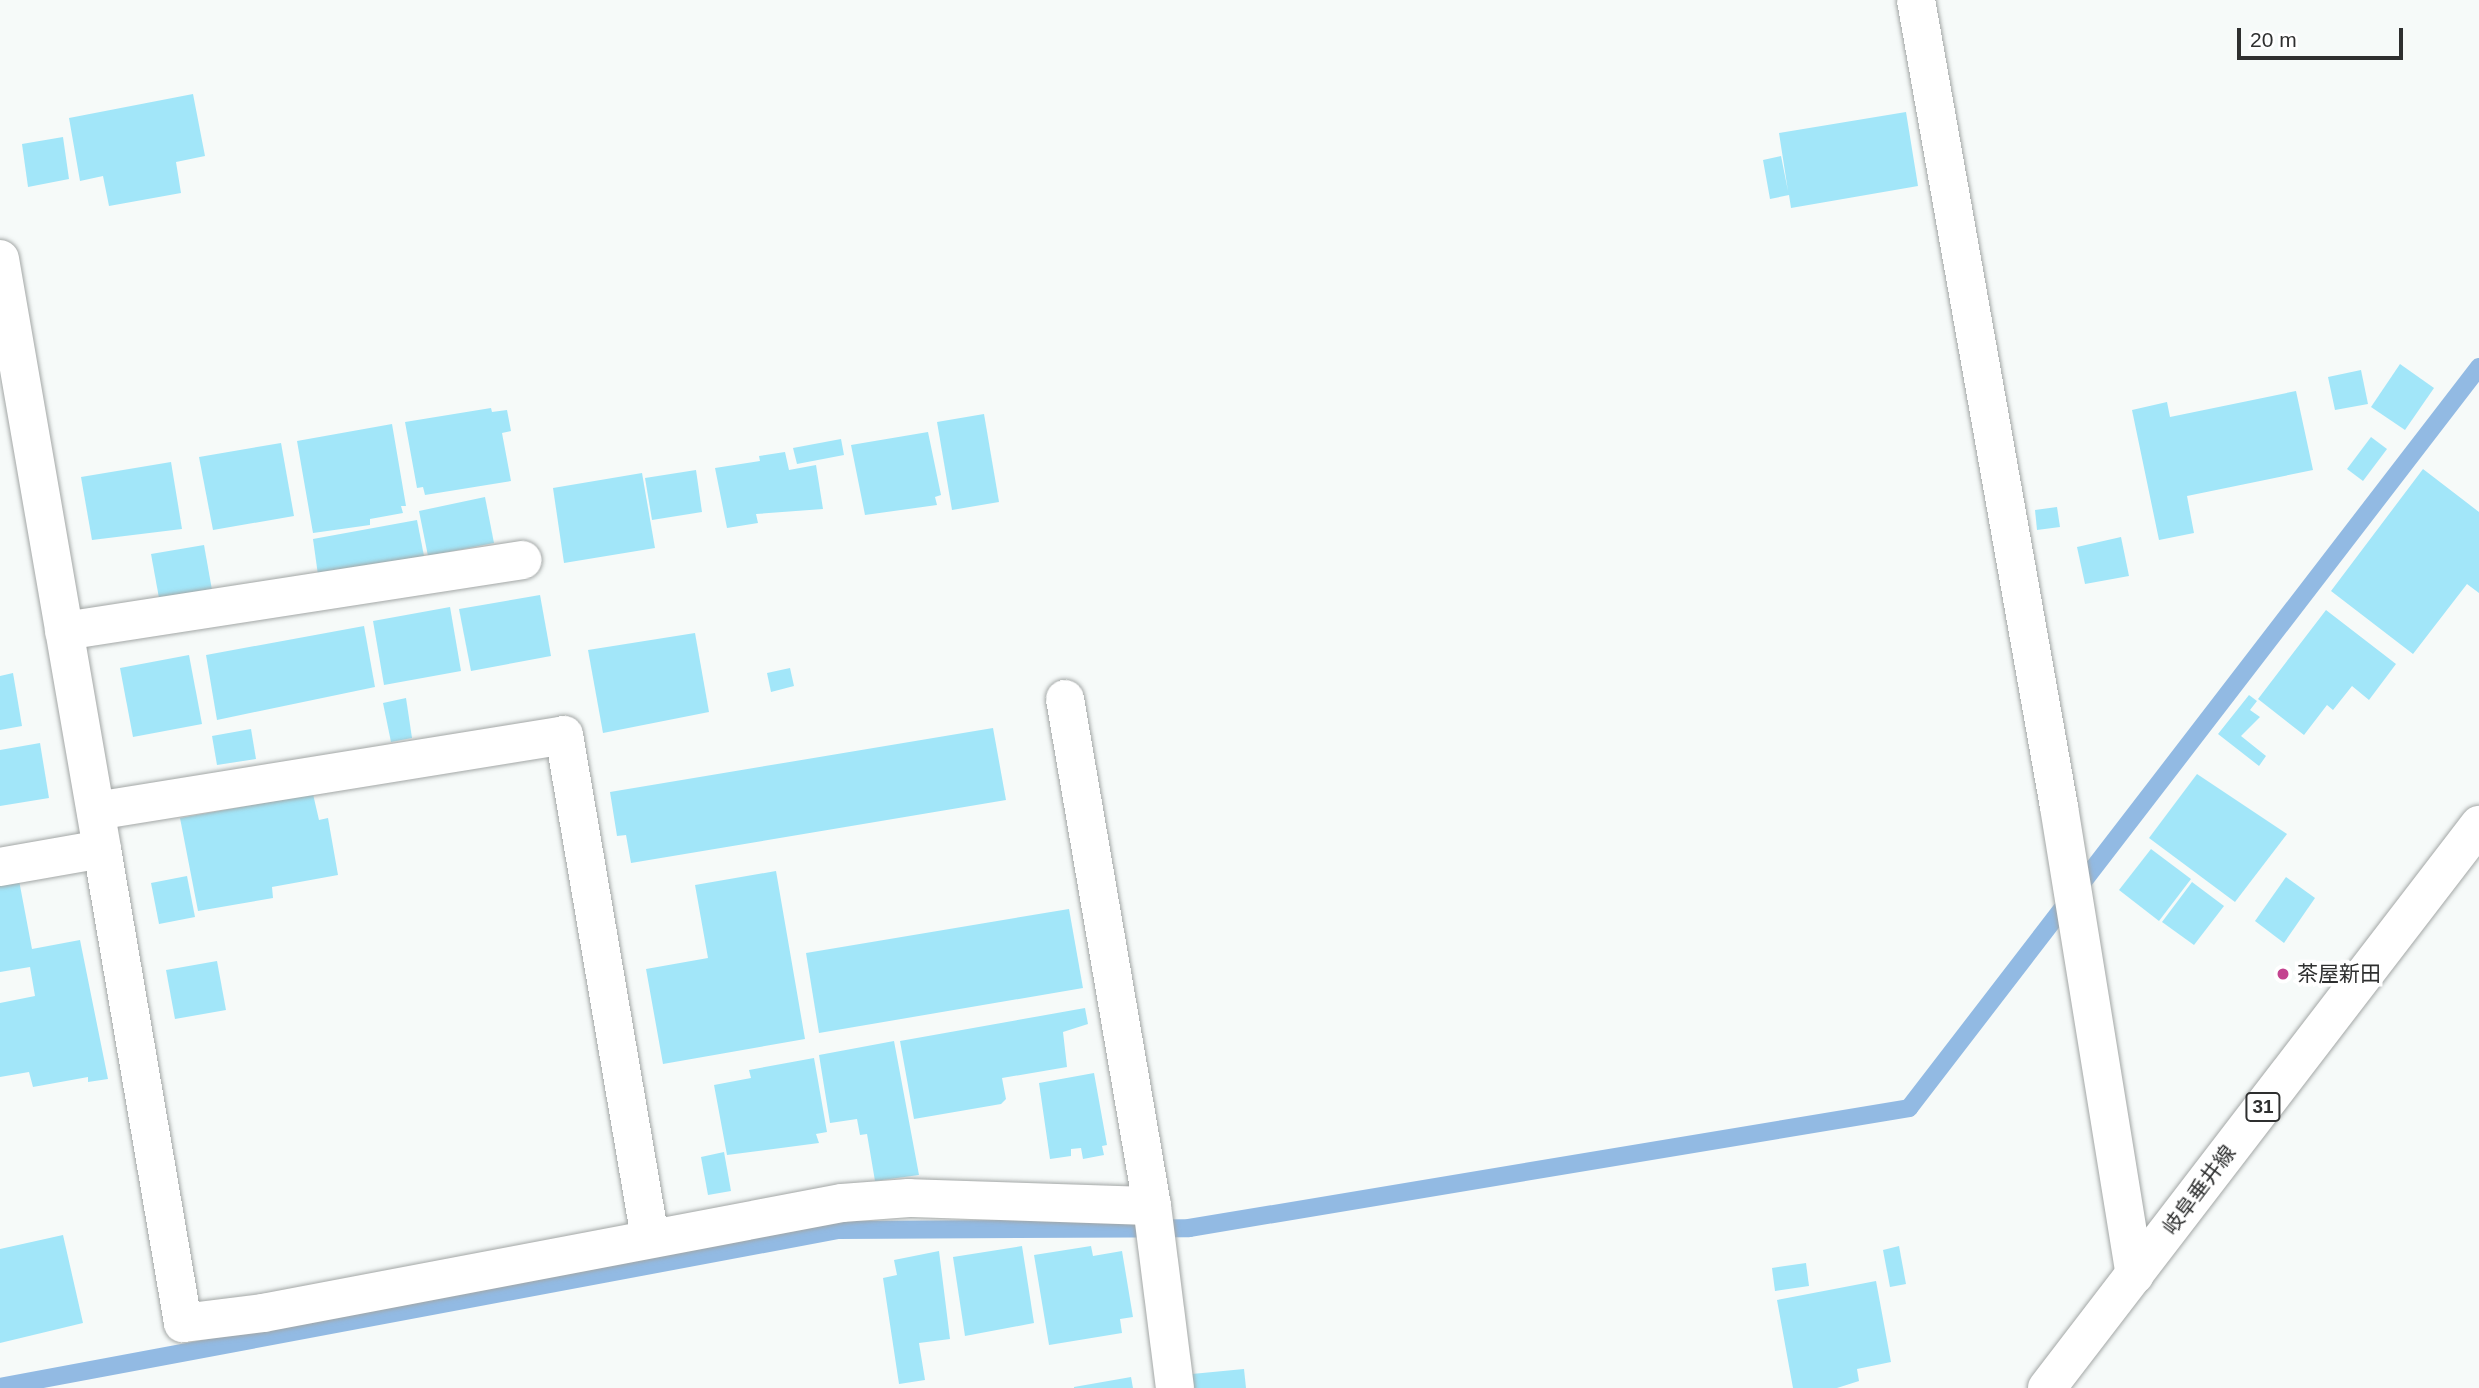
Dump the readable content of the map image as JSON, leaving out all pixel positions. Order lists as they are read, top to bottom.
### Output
{
  "streets": {
    "street": ["31", "岐阜垂井線"]
  },
  "places": ["茶屋新田"],
  "scale_bar": "20 m"
}
